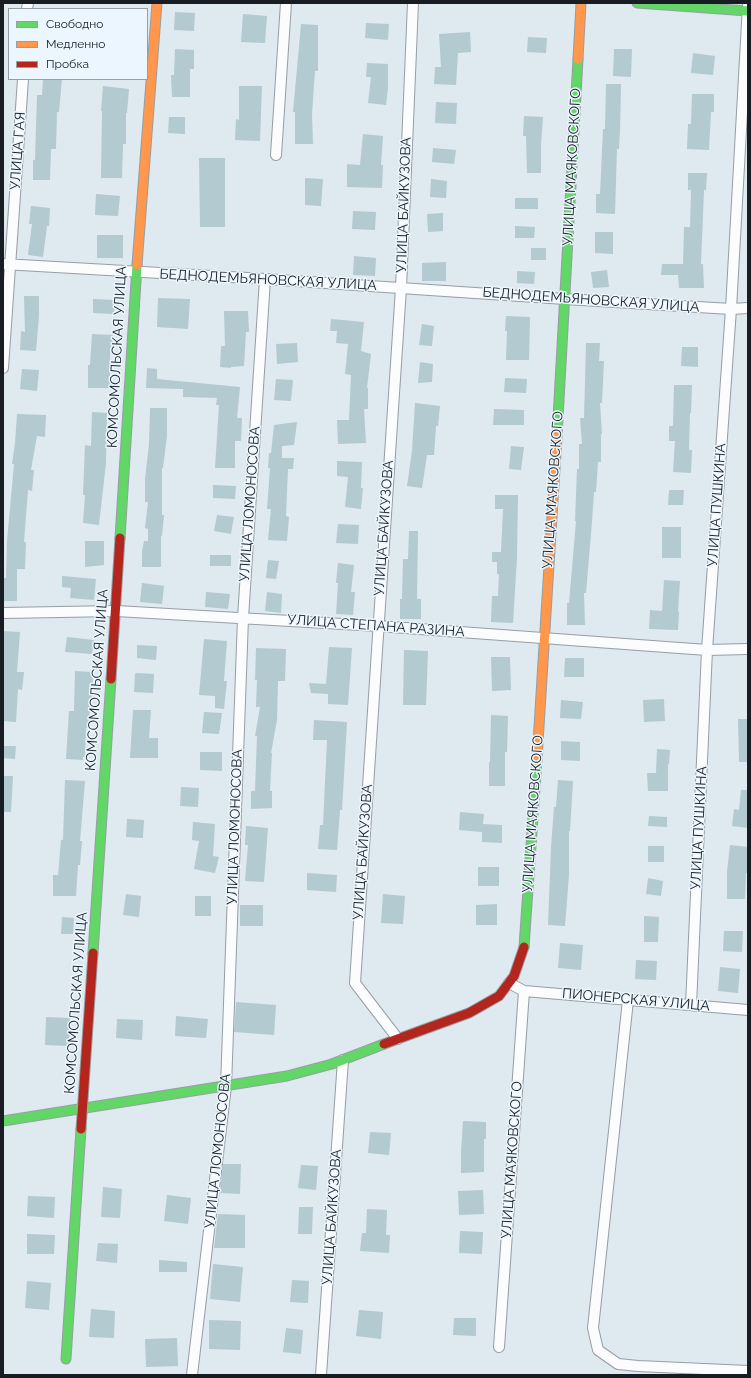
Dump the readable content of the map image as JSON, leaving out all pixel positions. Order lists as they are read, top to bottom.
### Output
{
  "streets": {
    "street": [
      "УЛИЦА ГАЯ",
      "УЛИЦА МАЯКОВСКОГО",
      "УЛИЦА БАЙКУЗОВА",
      "БЕДНОДЕМЬЯНОВСКАЯ УЛИЦА",
      "КОМСОМОЛЬСКАЯ УЛИЦА",
      "УЛИЦА ЛОМОНОСОВА",
      "УЛИЦА ПУШКИНА",
      "УЛИЦА СТЕПАНА РАЗИНА",
      "ПИОНЕРСКАЯ УЛИЦА"
    ]
  },
  "crossings": [
    ["УЛИЦА ГАЯ", "БЕДНОДЕМЬЯНОВСКАЯ УЛИЦА"],
    ["УЛИЦА МАЯКОВСКОГО", "БЕДНОДЕМЬЯНОВСКАЯ УЛИЦА"],
    ["УЛИЦА МАЯКОВСКОГО", "УЛИЦА СТЕПАНА РАЗИНА"],
    ["УЛИЦА МАЯКОВСКОГО", "ПИОНЕРСКАЯ УЛИЦА"],
    ["УЛИЦА БАЙКУЗОВА", "БЕДНОДЕМЬЯНОВСКАЯ УЛИЦА"],
    ["УЛИЦА БАЙКУЗОВА", "УЛИЦА СТЕПАНА РАЗИНА"],
    ["БЕДНОДЕМЬЯНОВСКАЯ УЛИЦА", "КОМСОМОЛЬСКАЯ УЛИЦА"],
    ["БЕДНОДЕМЬЯНОВСКАЯ УЛИЦА", "УЛИЦА ЛОМОНОСОВА"],
    ["БЕДНОДЕМЬЯНОВСКАЯ УЛИЦА", "УЛИЦА ПУШКИНА"],
    ["КОМСОМОЛЬСКАЯ УЛИЦА", "УЛИЦА СТЕПАНА РАЗИНА"],
    ["УЛИЦА ЛОМОНОСОВА", "УЛИЦА СТЕПАНА РАЗИНА"],
    ["УЛИЦА ПУШКИНА", "УЛИЦА СТЕПАНА РАЗИНА"],
    ["УЛИЦА ПУШКИНА", "ПИОНЕРСКАЯ УЛИЦА"]
  ],
  "legend": ["Свободно", "Медленно", "Пробка"]
}
